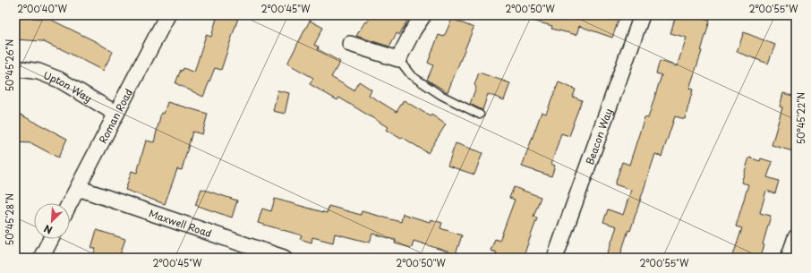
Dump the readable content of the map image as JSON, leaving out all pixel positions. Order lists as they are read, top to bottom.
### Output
{
  "streets": {
    "street": [
      "Upton Way",
      "Roman Road",
      "Beacon Way",
      "Maxwell Road"
    ]
  },
  "crossings": [
    ["Upton Way", "Roman Road"],
    ["Roman Road", "Maxwell Road"]
  ],
  "north": "bottom left",
  "coordinates": [
    "2°00'40\"W",
    "2°00'45\"W",
    "2°00'50\"W",
    "2°00'55\"W",
    "50°45'26\"N",
    "50°45'22\"N",
    "50°45'28\"N"
  ]
}
